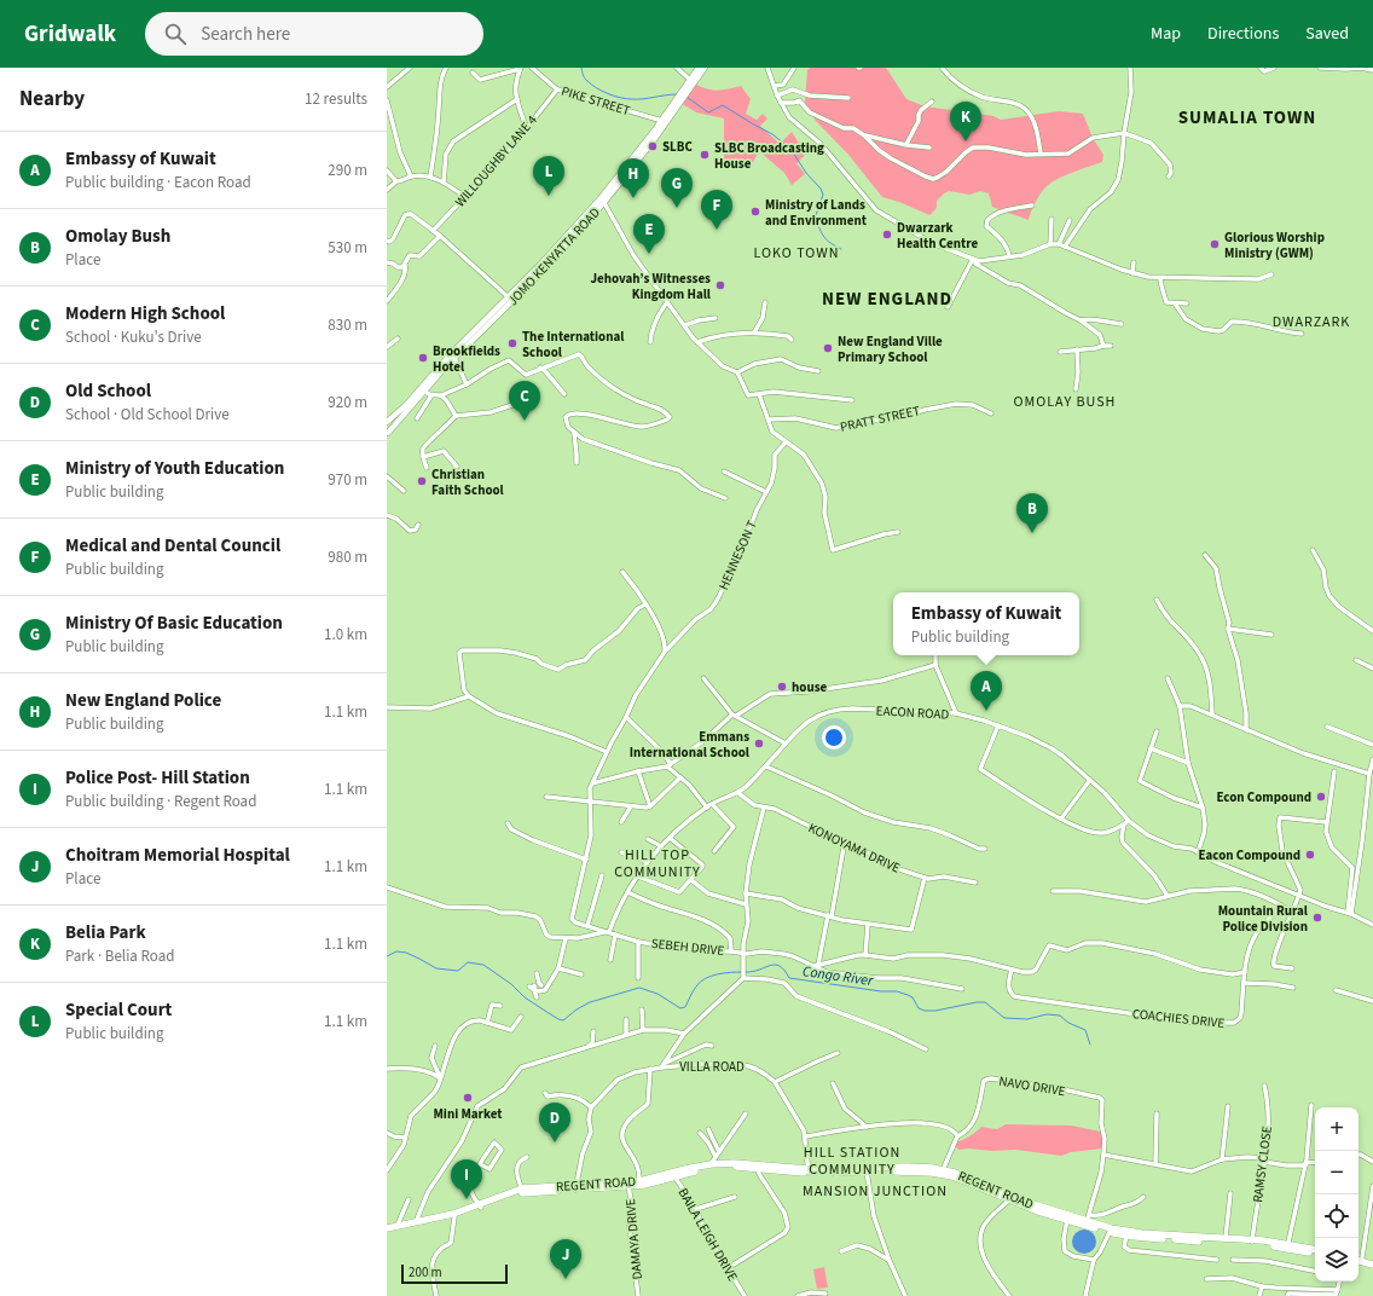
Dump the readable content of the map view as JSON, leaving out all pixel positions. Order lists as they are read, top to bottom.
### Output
{
  "streets": {
    "main road": ["JOMO KENYATTA ROAD", "REGENT ROAD"],
    "street": [
      "PIKE STREET",
      "WILLOUGHBY LANE 4",
      "PRATT STREET",
      "HENNESON T",
      "EACON ROAD",
      "KONOYAMA DRIVE",
      "SEBEH DRIVE",
      "COACHIES DRIVE",
      "VILLA ROAD",
      "NAVO DRIVE",
      "RAMSY CLOSE",
      "BAILA LEIGH DRIVE",
      "DAMAYA DRIVE"
    ]
  },
  "crossings": [
    ["PIKE STREET", "WILLOUGHBY LANE 4"],
    ["PIKE STREET", "JOMO KENYATTA ROAD"],
    ["HENNESON T", "SEBEH DRIVE"],
    ["EACON ROAD", "KONOYAMA DRIVE"],
    ["EACON ROAD", "SEBEH DRIVE"],
    ["VILLA ROAD", "REGENT ROAD"],
    ["NAVO DRIVE", "REGENT ROAD"],
    ["RAMSY CLOSE", "REGENT ROAD"],
    ["REGENT ROAD", "BAILA LEIGH DRIVE"],
    ["REGENT ROAD", "DAMAYA DRIVE"]
  ],
  "districts": [
    "SUMALIA TOWN",
    "LOKO TOWN",
    "NEW ENGLAND",
    "DWARZARK",
    "OMOLAY BUSH",
    "HILL TOP COMMUNITY",
    "HILL STATION COMMUNITY",
    "MANSION JUNCTION"
  ],
  "water": ["Congo River"],
  "places": [
    "SLBC",
    "SLBC Broadcasting House",
    "Ministry of Lands and Environment",
    "Dwarzark Health Centre",
    "Glorious Worship Ministry (GWM)",
    "Jehovah’s Witnesses Kingdom Hall",
    "The International School",
    "New England Ville Primary School",
    "Brookfields Hotel",
    "Christian Faith School",
    "house",
    "Emmans International School",
    "Econ Compound",
    "Eacon Compound",
    "Mountain Rural Police Division",
    "Mini Market"
  ],
  "scale_bar": "200 m",
  "page": {
    "header": "Gridwalk",
    "search": "Search here",
    "nav": ["Map", "Directions", "Saved"],
    "heading": ["Nearby", "12 results"],
    "pins": [
      "K",
      "L",
      "H",
      "G",
      "F",
      "E",
      "C",
      "B",
      "A",
      "D",
      "I",
      "J"
    ],
    "list": [
      {
        "mark": "A",
        "name": "Embassy of Kuwait",
        "note": "Public building · Eacon Road",
        "value": "290 m"
      },
      {
        "mark": "B",
        "name": "Omolay Bush",
        "note": "Place",
        "value": "530 m"
      },
      {
        "mark": "C",
        "name": "Modern High School",
        "note": "School · Kuku's Drive",
        "value": "830 m"
      },
      {
        "mark": "D",
        "name": "Old School",
        "note": "School · Old School Drive",
        "value": "920 m"
      },
      {
        "mark": "E",
        "name": "Ministry of Youth Education",
        "note": "Public building",
        "value": "970 m"
      },
      {
        "mark": "F",
        "name": "Medical and Dental Council",
        "note": "Public building",
        "value": "980 m"
      },
      {
        "mark": "G",
        "name": "Ministry Of Basic Education",
        "note": "Public building",
        "value": "1.0 km"
      },
      {
        "mark": "H",
        "name": "New England Police",
        "note": "Public building",
        "value": "1.1 km"
      },
      {
        "mark": "I",
        "name": "Police Post- Hill Station",
        "note": "Public building · Regent Road",
        "value": "1.1 km"
      },
      {
        "mark": "J",
        "name": "Choitram Memorial Hospital",
        "note": "Place",
        "value": "1.1 km"
      },
      {
        "mark": "K",
        "name": "Belia Park",
        "note": "Park · Belia Road",
        "value": "1.1 km"
      },
      {
        "mark": "L",
        "name": "Special Court",
        "note": "Public building",
        "value": "1.1 km"
      }
    ],
    "popup": ["Embassy of Kuwait", "Public building"],
    "map_buttons": ["+", "−"],
    "scale": "200 m"
  }
}
